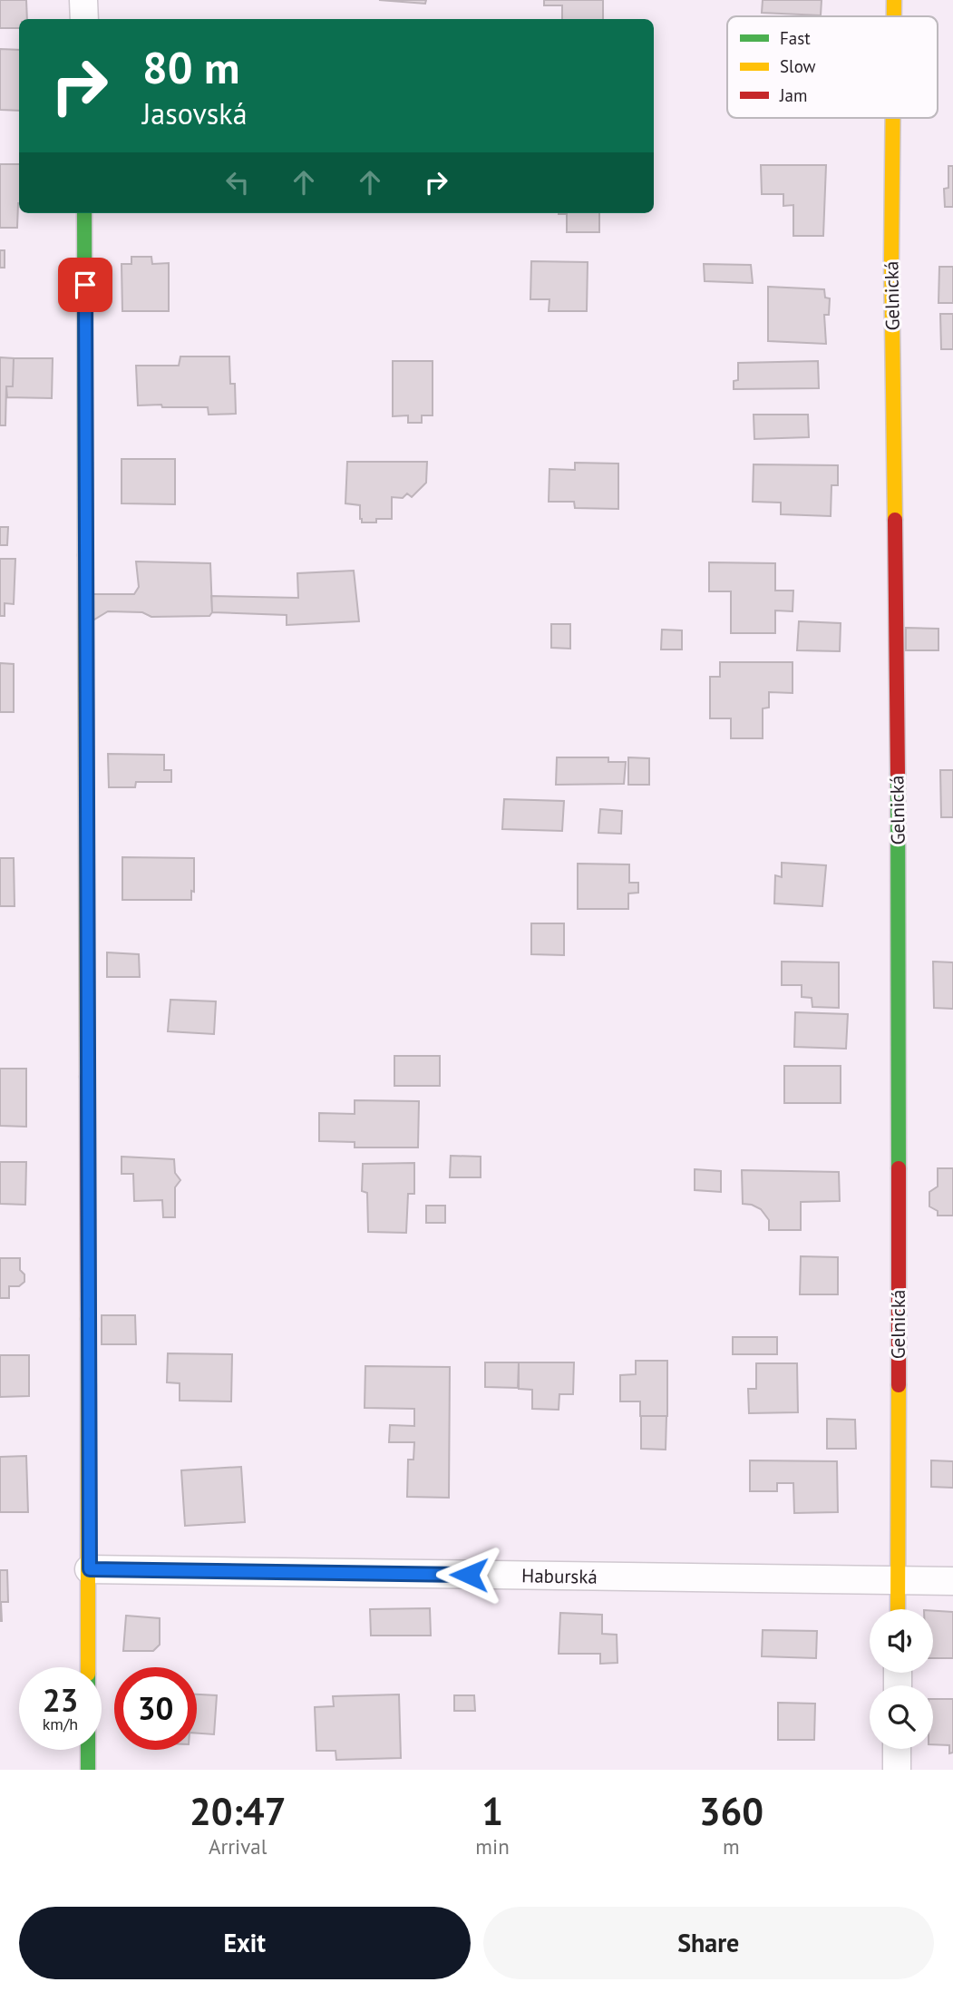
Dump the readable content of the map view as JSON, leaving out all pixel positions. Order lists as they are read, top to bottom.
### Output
{
  "streets": {
    "street": ["Gelnická", "Haburská"]
  },
  "crossings": [
    ["Gelnická", "Haburská"]
  ],
  "legend": ["Fast", "Slow", "Jam"],
  "page": {
    "turn": ["80 m", "Jasovská"],
    "speed": "23 km/h",
    "limit": "30",
    "eta": [
      "20:47",
      "Arrival",
      "1",
      "min",
      "360",
      "m"
    ],
    "buttons": ["Exit", "Share"]
  }
}
